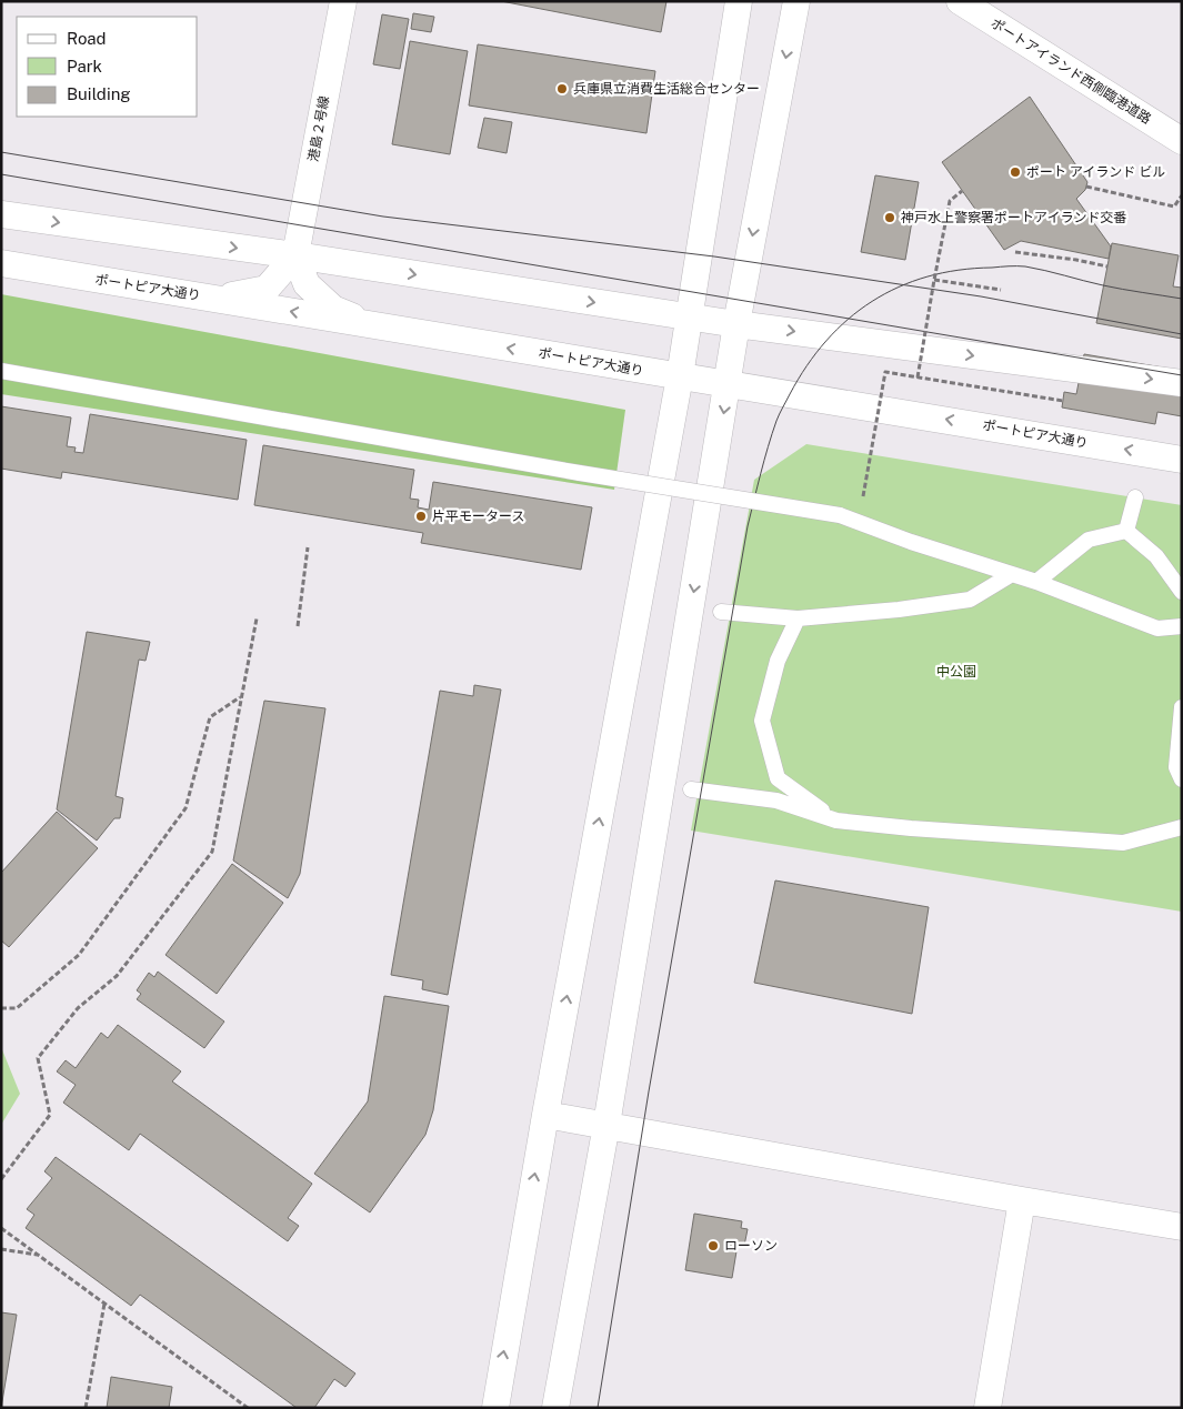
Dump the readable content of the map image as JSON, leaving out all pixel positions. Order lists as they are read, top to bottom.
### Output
{
  "streets": {
    "street": ["ポートアイランド西側臨港道路", "港島２号線", "ポートピア大通り"]
  },
  "parks": ["中公園"],
  "places": [
    "兵庫県立消費生活総合センター",
    "ポート アイランド ビル",
    "神戸水上警察署ポートアイランド交番",
    "片平モータース",
    "ローソン"
  ],
  "legend": ["Road", "Park", "Building"]
}
